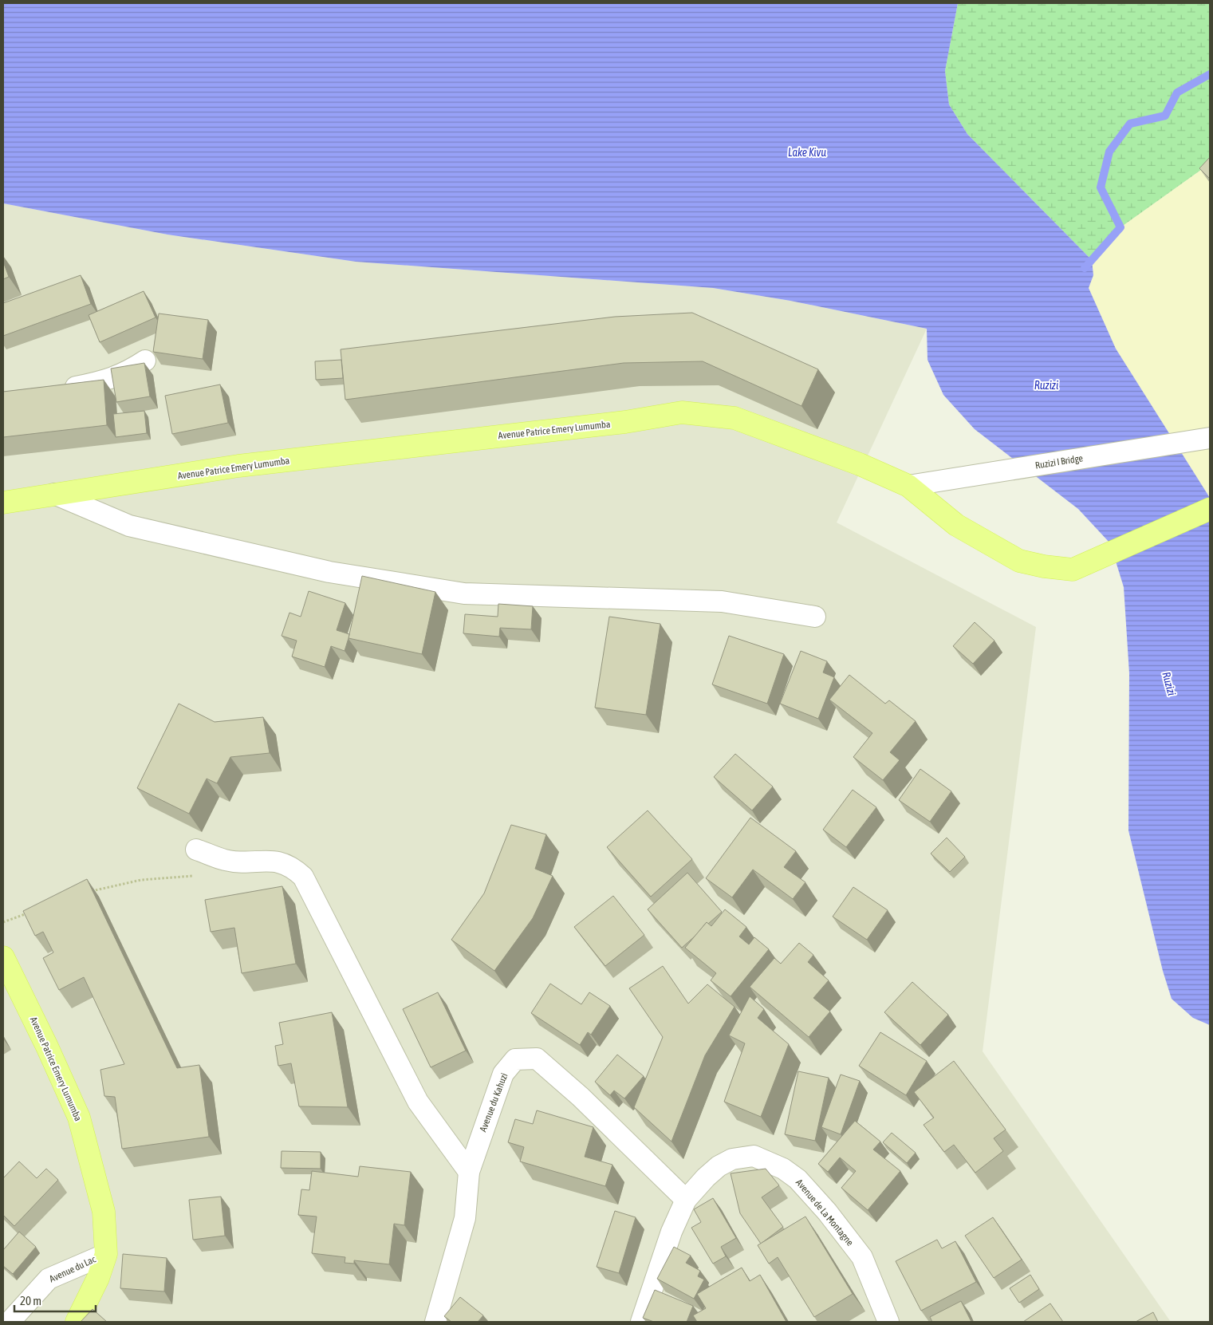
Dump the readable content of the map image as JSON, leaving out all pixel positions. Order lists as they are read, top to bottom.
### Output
{
  "streets": {
    "main road": ["Avenue Patrice Emery Lumumba"],
    "street": [
      "Ruzizi I Bridge",
      "Avenue du Kahuzi",
      "Avenue de La Montagne",
      "Avenue du Lac"
    ]
  },
  "crossings": [
    ["Avenue Patrice Emery Lumumba", "Ruzizi I Bridge"],
    ["Avenue Patrice Emery Lumumba", "Avenue du Lac"],
    ["Avenue du Kahuzi", "Avenue de La Montagne"]
  ],
  "water": ["Lake Kivu", "Ruzizi"],
  "scale_bar": "20 m"
}
